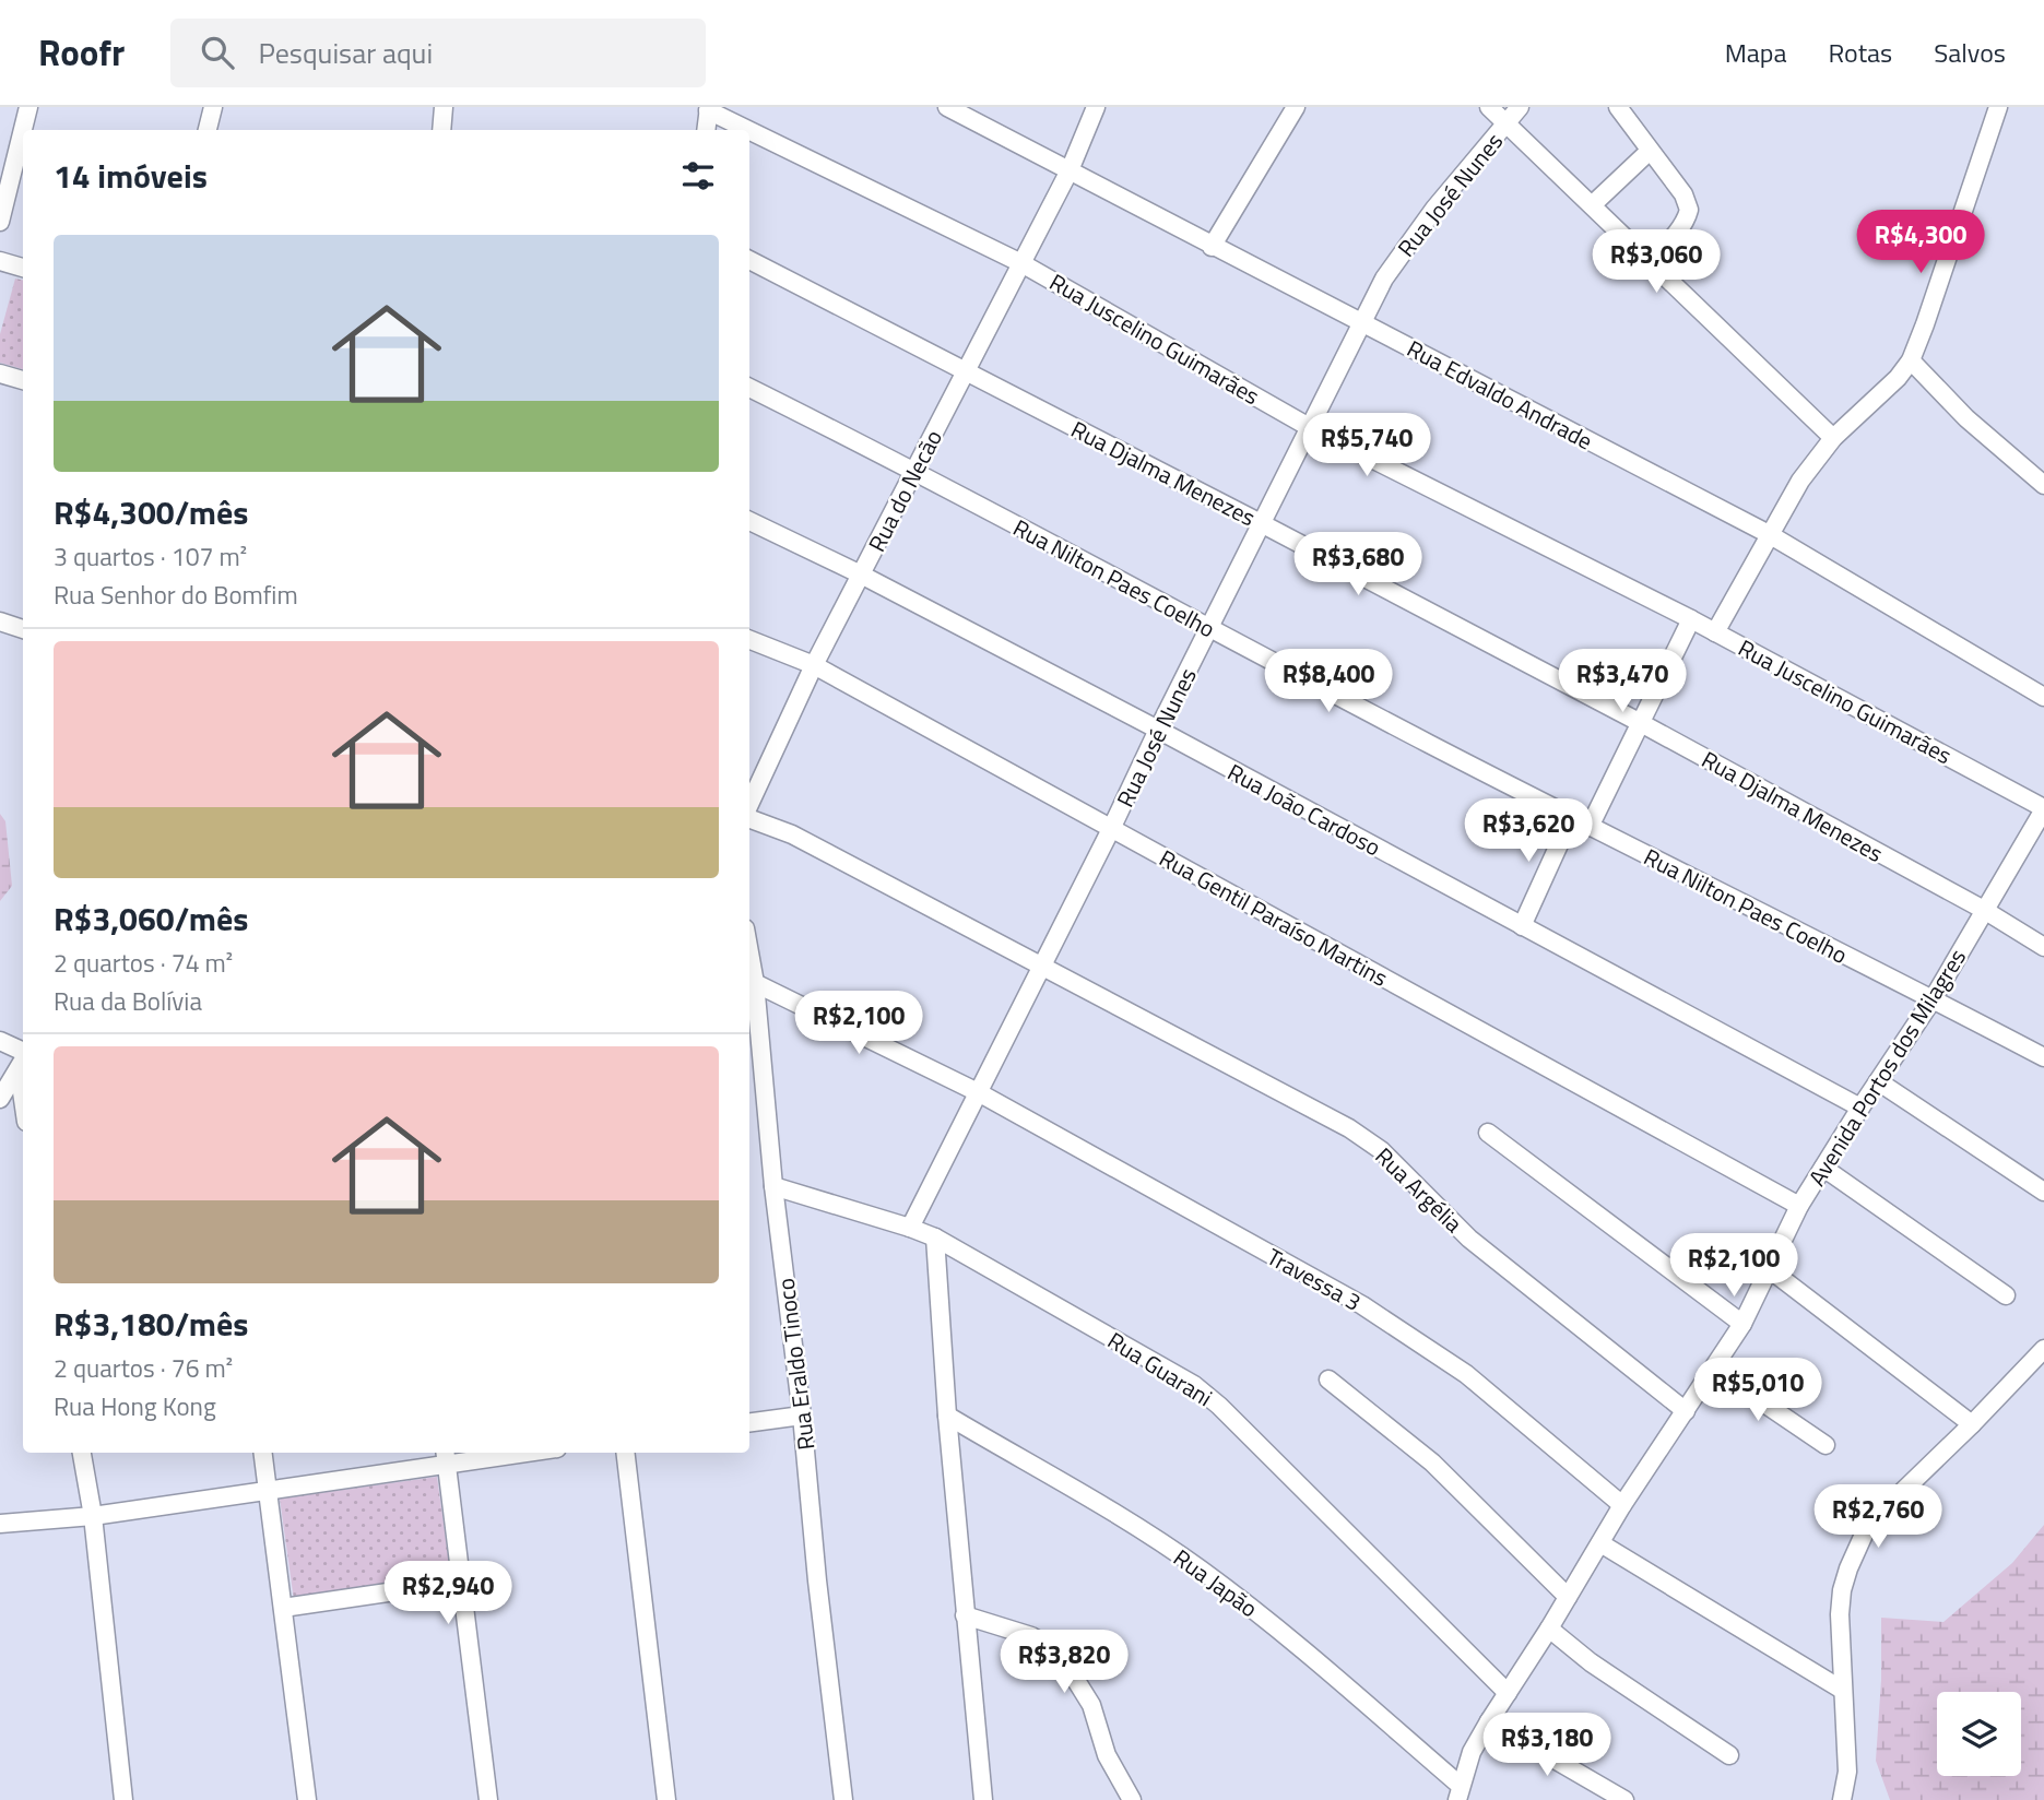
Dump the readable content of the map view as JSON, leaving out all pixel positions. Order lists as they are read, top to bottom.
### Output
{
  "streets": {
    "street": [
      "Rua José Nunes",
      "Rua Juscelino Guimarães",
      "Rua Edvaldo Andrade",
      "Rua Djalma Menezes",
      "Rua do Necão",
      "Rua Nilton Paes Coelho",
      "Rua João Cardoso",
      "Rua Gentil Paraíso Martins",
      "Avenida Portos dos Milagres",
      "Rua Argélia",
      "Travessa 3",
      "Rua Eraldo Tinoco",
      "Rua Guarani",
      "Rua Japão"
    ]
  },
  "crossings": [
    ["Rua José Nunes", "Rua Juscelino Guimarães"],
    ["Rua José Nunes", "Rua Edvaldo Andrade"],
    ["Rua José Nunes", "Rua Djalma Menezes"],
    ["Rua José Nunes", "Rua Nilton Paes Coelho"],
    ["Rua José Nunes", "Rua João Cardoso"],
    ["Rua José Nunes", "Rua Gentil Paraíso Martins"],
    ["Rua José Nunes", "Rua Argélia"],
    ["Rua José Nunes", "Travessa 3"],
    ["Rua José Nunes", "Rua Guarani"],
    ["Rua Juscelino Guimarães", "Rua do Necão"],
    ["Rua Juscelino Guimarães", "Avenida Portos dos Milagres"],
    ["Rua Edvaldo Andrade", "Rua do Necão"],
    ["Rua Djalma Menezes", "Rua do Necão"],
    ["Rua Djalma Menezes", "Avenida Portos dos Milagres"],
    ["Rua do Necão", "Rua Nilton Paes Coelho"],
    ["Rua do Necão", "Rua João Cardoso"],
    ["Rua do Necão", "Rua Gentil Paraíso Martins"],
    ["Rua Nilton Paes Coelho", "Avenida Portos dos Milagres"],
    ["Rua João Cardoso", "Avenida Portos dos Milagres"],
    ["Rua Gentil Paraíso Martins", "Avenida Portos dos Milagres"],
    ["Avenida Portos dos Milagres", "Rua Argélia"],
    ["Avenida Portos dos Milagres", "Travessa 3"],
    ["Avenida Portos dos Milagres", "Rua Guarani"],
    ["Avenida Portos dos Milagres", "Rua Japão"],
    ["Travessa 3", "Rua Eraldo Tinoco"],
    ["Rua Eraldo Tinoco", "Rua Guarani"]
  ],
  "page": {
    "header": "Roofr",
    "search": "Pesquisar aqui",
    "nav": ["Mapa", "Rotas", "Salvos"],
    "heading": "14 imóveis",
    "price": [
      "R$4,300",
      "R$3,060",
      "R$5,740",
      "R$3,680",
      "R$8,400",
      "R$3,470",
      "R$3,620",
      "R$2,100",
      "R$2,100",
      "R$5,010",
      "R$2,760",
      "R$2,940",
      "R$3,820",
      "R$3,180"
    ],
    "list": [
      {
        "name": "R$4,300/mês",
        "note": "3 quartos · 107 m² · Rua Senhor do Bomfim"
      },
      {
        "name": "R$3,060/mês",
        "note": "2 quartos · 74 m² · Rua da Bolívia"
      },
      {
        "name": "R$3,180/mês",
        "note": "2 quartos · 76 m² · Rua Hong Kong"
      }
    ]
  }
}
